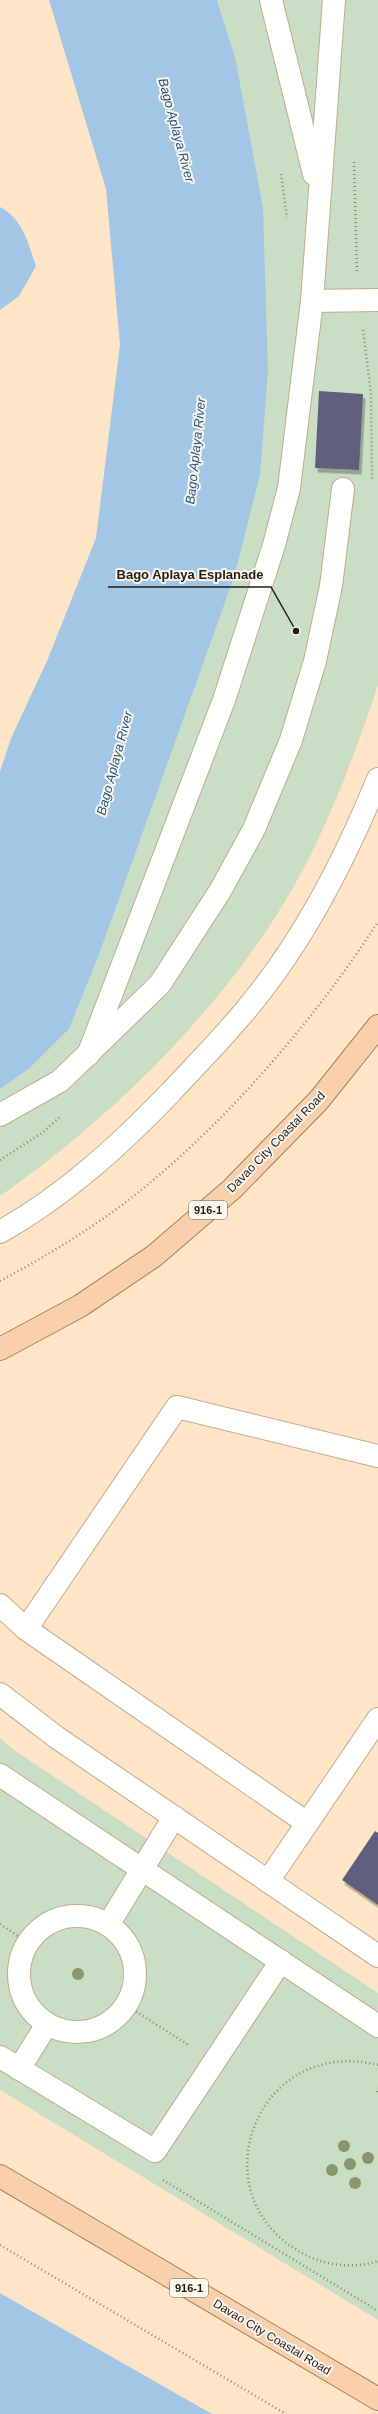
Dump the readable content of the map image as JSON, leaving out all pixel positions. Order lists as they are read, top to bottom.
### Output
{
  "streets": {
    "main road": ["Davao City Coastal Road", "916-1"]
  },
  "water": ["Bago Aplaya River"],
  "places": ["Bago Aplaya Esplanade"]
}
